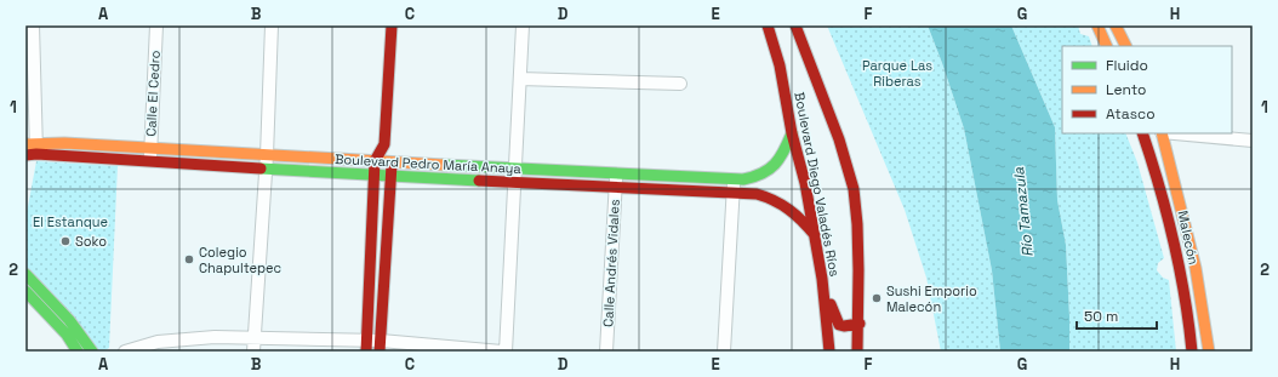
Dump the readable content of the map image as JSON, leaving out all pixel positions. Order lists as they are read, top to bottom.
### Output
{
  "streets": {
    "street": [
      "Calle El Cedro",
      "Boulevard Pedro María Anaya",
      "Boulevard Diego Valadés Ríos",
      "Malecón",
      "Calle Andrés Vidales"
    ]
  },
  "crossings": [
    ["Calle El Cedro", "Boulevard Pedro María Anaya"],
    ["Boulevard Pedro María Anaya", "Boulevard Diego Valadés Ríos"],
    ["Boulevard Pedro María Anaya", "Calle Andrés Vidales"]
  ],
  "water": ["Río Tamazula"],
  "parks": ["Parque Las Riberas", "El Estanque"],
  "places": ["Soko", "Colegio Chapultepec", "Sushi Emporio Malecón"],
  "legend": ["Fluido", "Lento", "Atasco"],
  "scale_bar": "50 m",
  "grid": {
    "columns": [
      "A",
      "B",
      "C",
      "D",
      "E",
      "F",
      "G",
      "H"
    ],
    "rows": ["1", "2"]
  }
}
